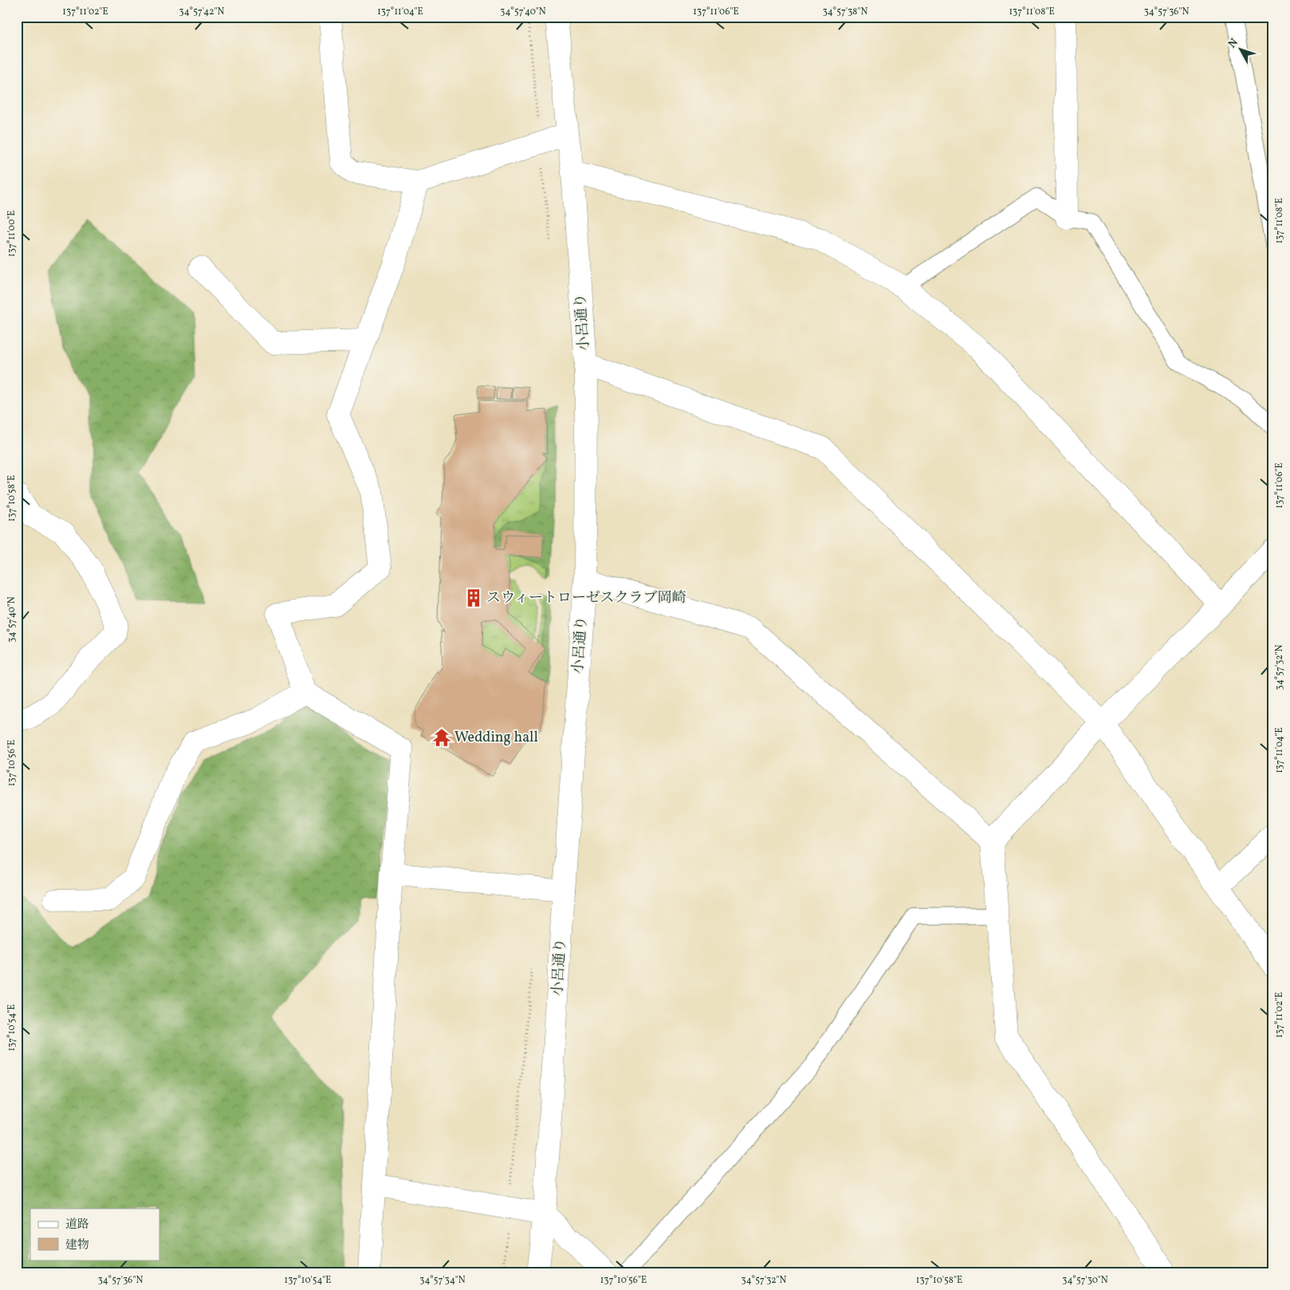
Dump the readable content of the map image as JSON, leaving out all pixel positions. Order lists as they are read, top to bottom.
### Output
{
  "streets": {
    "street": ["小呂通り"]
  },
  "places": {
    "building": ["スウィートローゼスクラブ岡崎"],
    "temple": ["Wedding hall"]
  },
  "legend": ["道路", "建物"],
  "north": "top left",
  "coordinates": [
    "137°11'02\"E",
    "34°57'42\"N",
    "137°11'04\"E",
    "34°57'40\"N",
    "137°11'06\"E",
    "34°57'38\"N",
    "137°11'08\"E",
    "34°57'36\"N",
    "137°11'00\"E",
    "137°10'58\"E",
    "34°57'32\"N",
    "137°10'56\"E",
    "137°10'54\"E",
    "34°57'34\"N",
    "34°57'30\"N"
  ]
}
